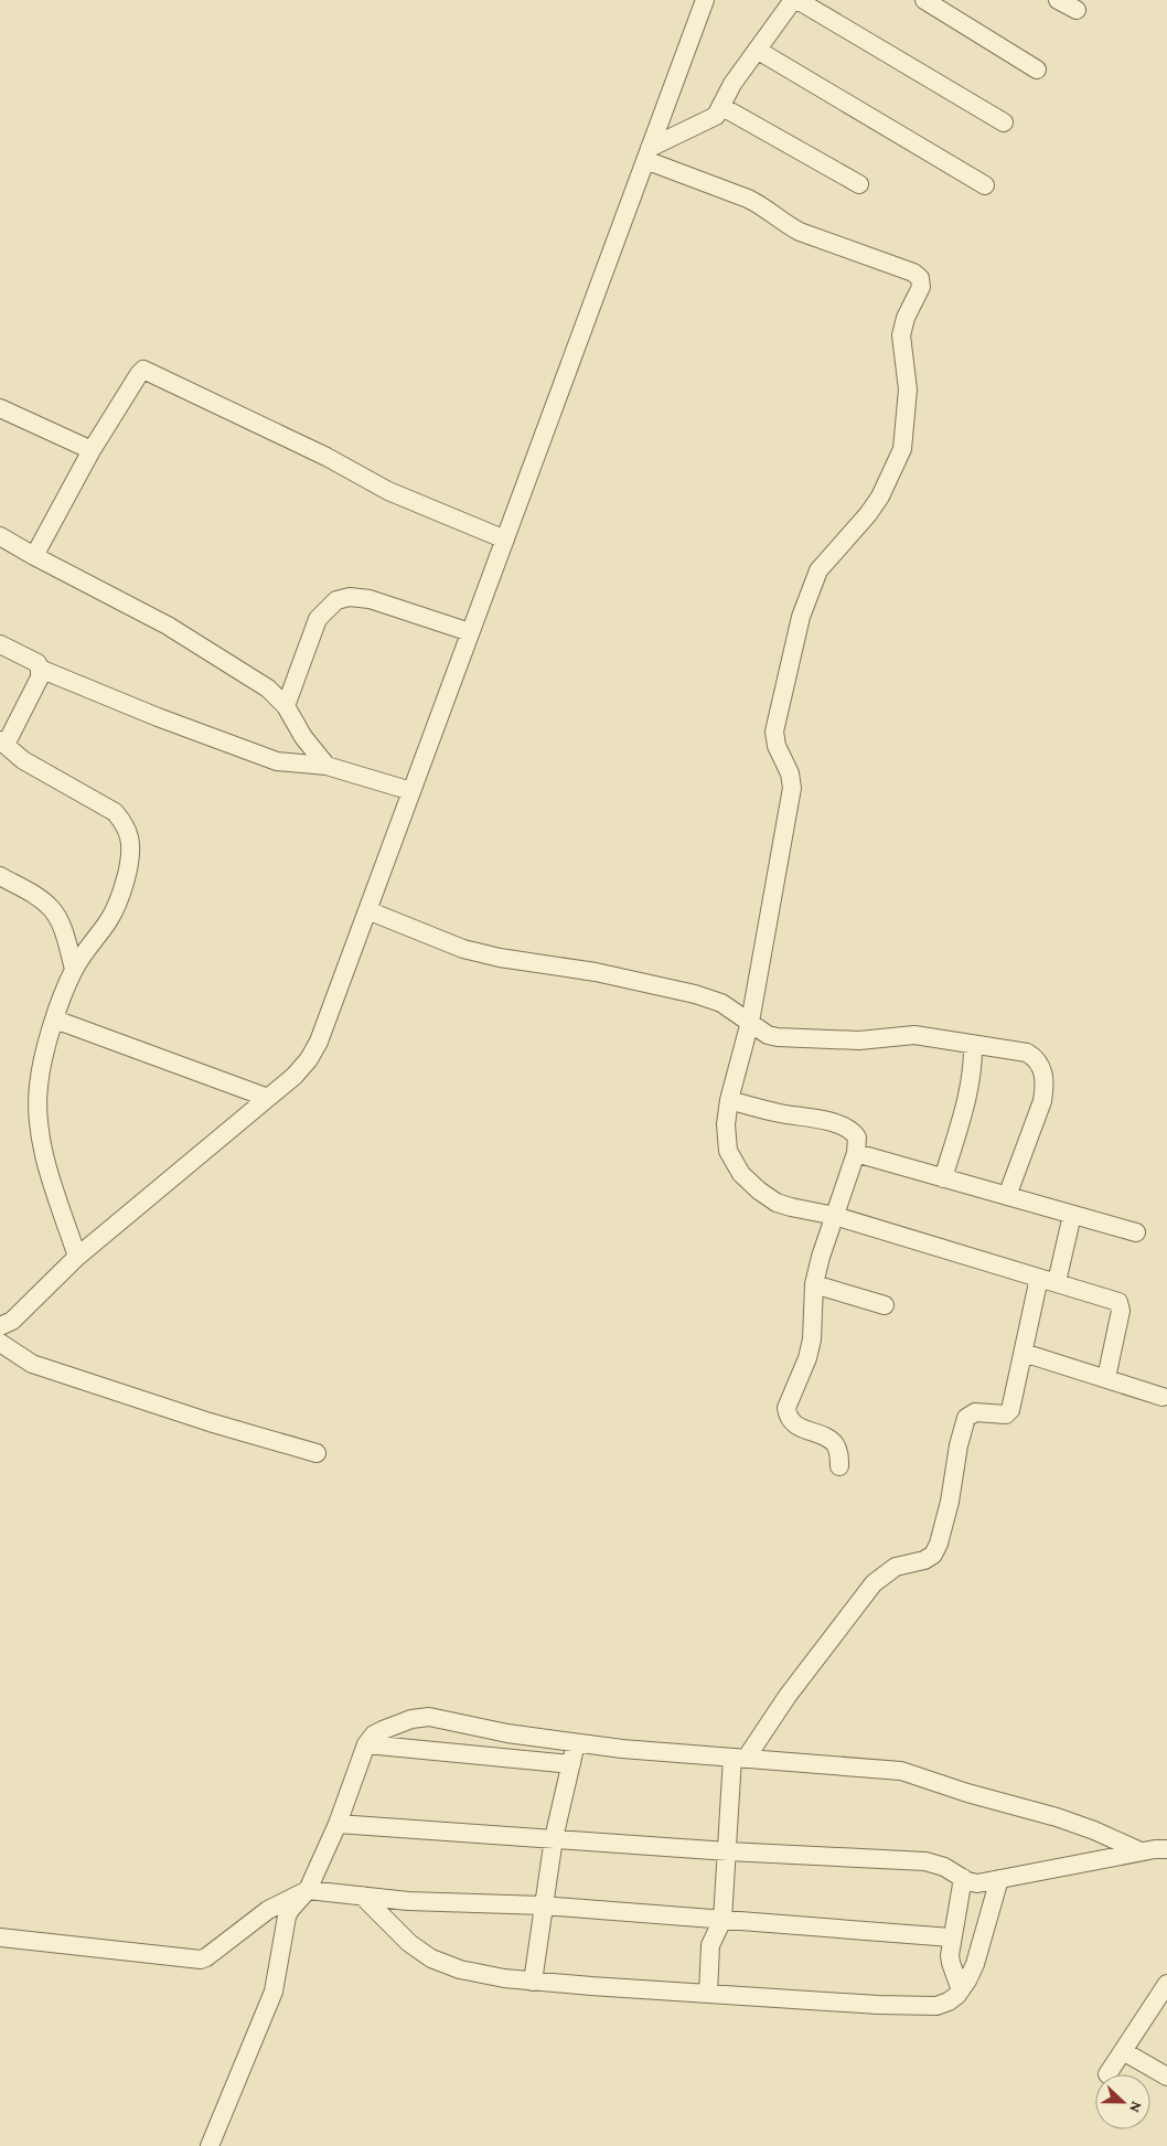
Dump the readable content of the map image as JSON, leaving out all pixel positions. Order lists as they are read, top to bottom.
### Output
{
  "north": "right"
}
